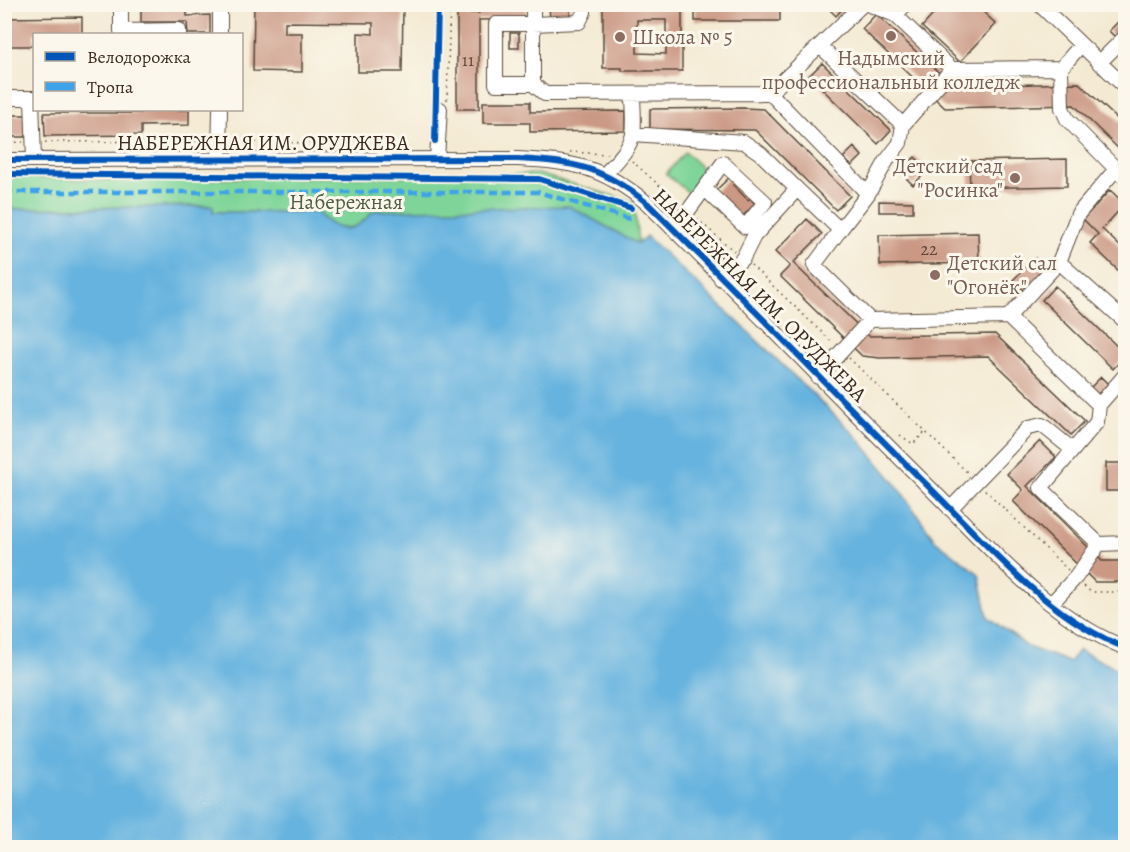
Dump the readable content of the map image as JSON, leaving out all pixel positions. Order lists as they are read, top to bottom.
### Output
{
  "streets": {
    "street": ["НАБЕРЕЖНАЯ ИМ. ОРУДЖЕВА"]
  },
  "parks": ["Набережная"],
  "places": [
    "Надымский профессиональный колледж",
    "Школа № 5",
    "Детский сад \"Росинка\"",
    "Детский сал \"Огонёк\""
  ],
  "house_numbers": ["11", "22"],
  "legend": ["Велодорожка", "Тропа"]
}
